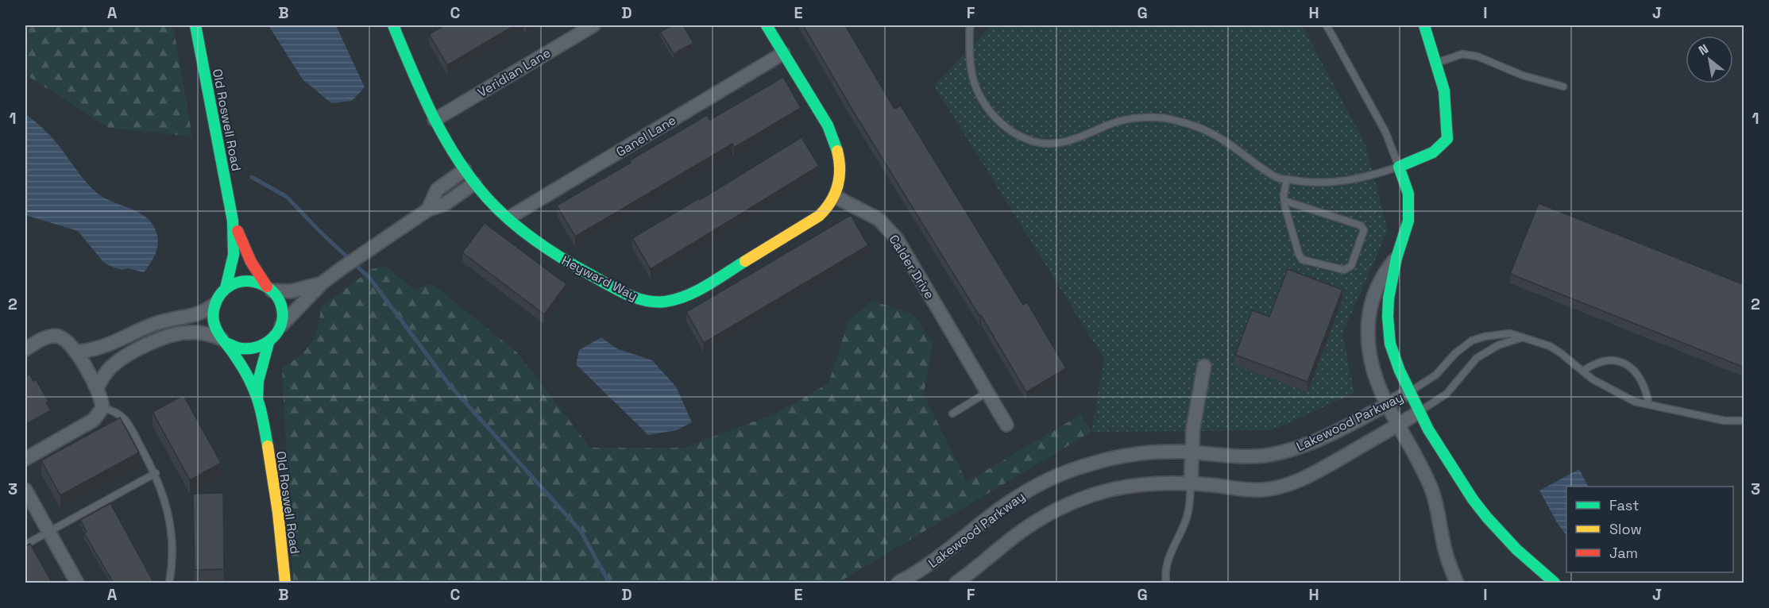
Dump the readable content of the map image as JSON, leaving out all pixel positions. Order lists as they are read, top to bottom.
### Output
{
  "streets": {
    "street": [
      "Veridian Lane",
      "Old Roswell Road",
      "Ganel Lane",
      "Calder Drive",
      "Heyward Way",
      "Lakewood Parkway"
    ]
  },
  "crossings": [
    ["Veridian Lane", "Heyward Way"],
    ["Ganel Lane", "Heyward Way"],
    ["Calder Drive", "Heyward Way"]
  ],
  "legend": ["Fast", "Slow", "Jam"],
  "north": "top left",
  "grid": {
    "columns": [
      "A",
      "B",
      "C",
      "D",
      "E",
      "F",
      "G",
      "H",
      "I",
      "J"
    ],
    "rows": ["1", "2", "3"]
  }
}
